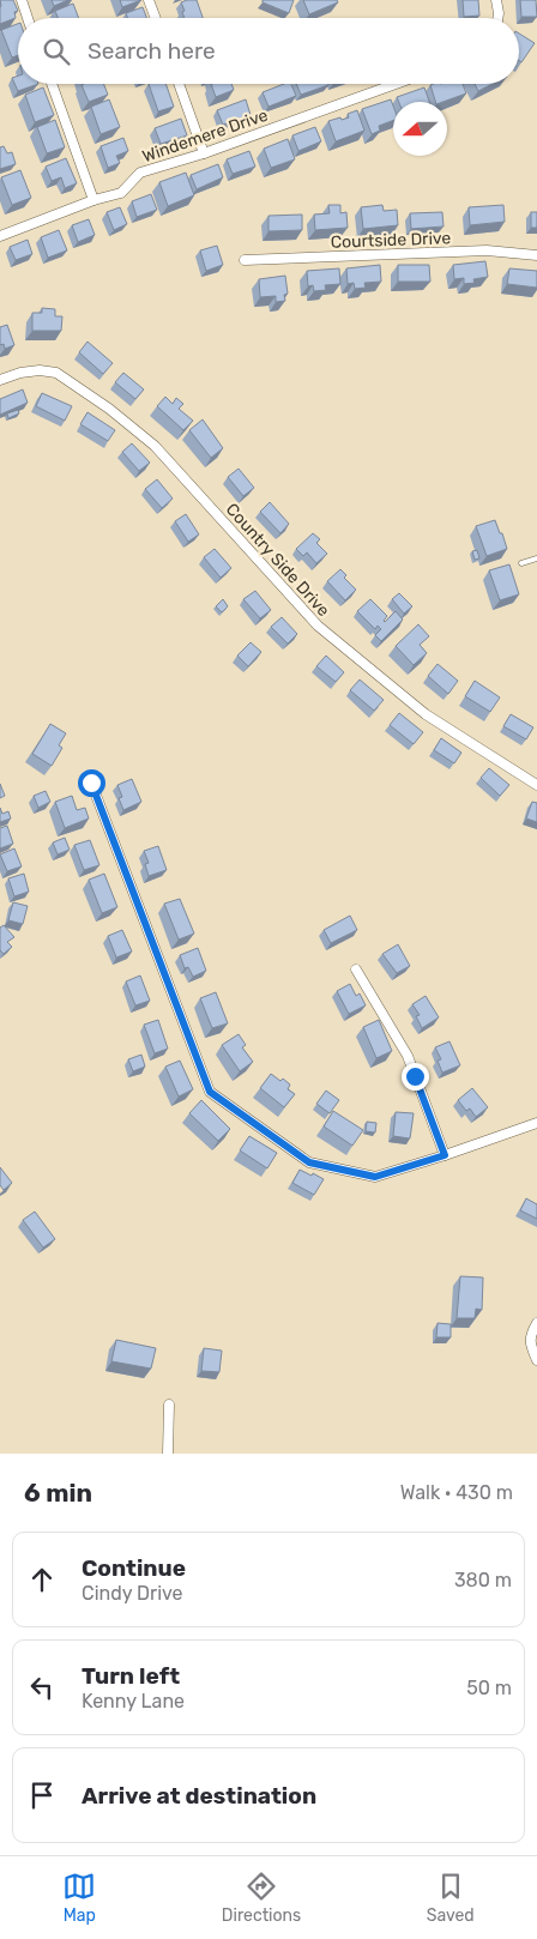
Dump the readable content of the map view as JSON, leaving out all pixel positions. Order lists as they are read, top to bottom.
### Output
{
  "streets": {
    "street": ["Windemere Drive", "Courtside Drive", "Country Side Drive"]
  },
  "north": "left",
  "page": {
    "search": "Search here",
    "heading": ["6 min", "Walk · 430 m"],
    "list": [
      ["Continue", "Cindy Drive", "380 m"],
      ["Turn left", "Kenny Lane", "50 m"],
      "Arrive at destination"
    ],
    "nav": ["Map", "Directions", "Saved"]
  }
}
